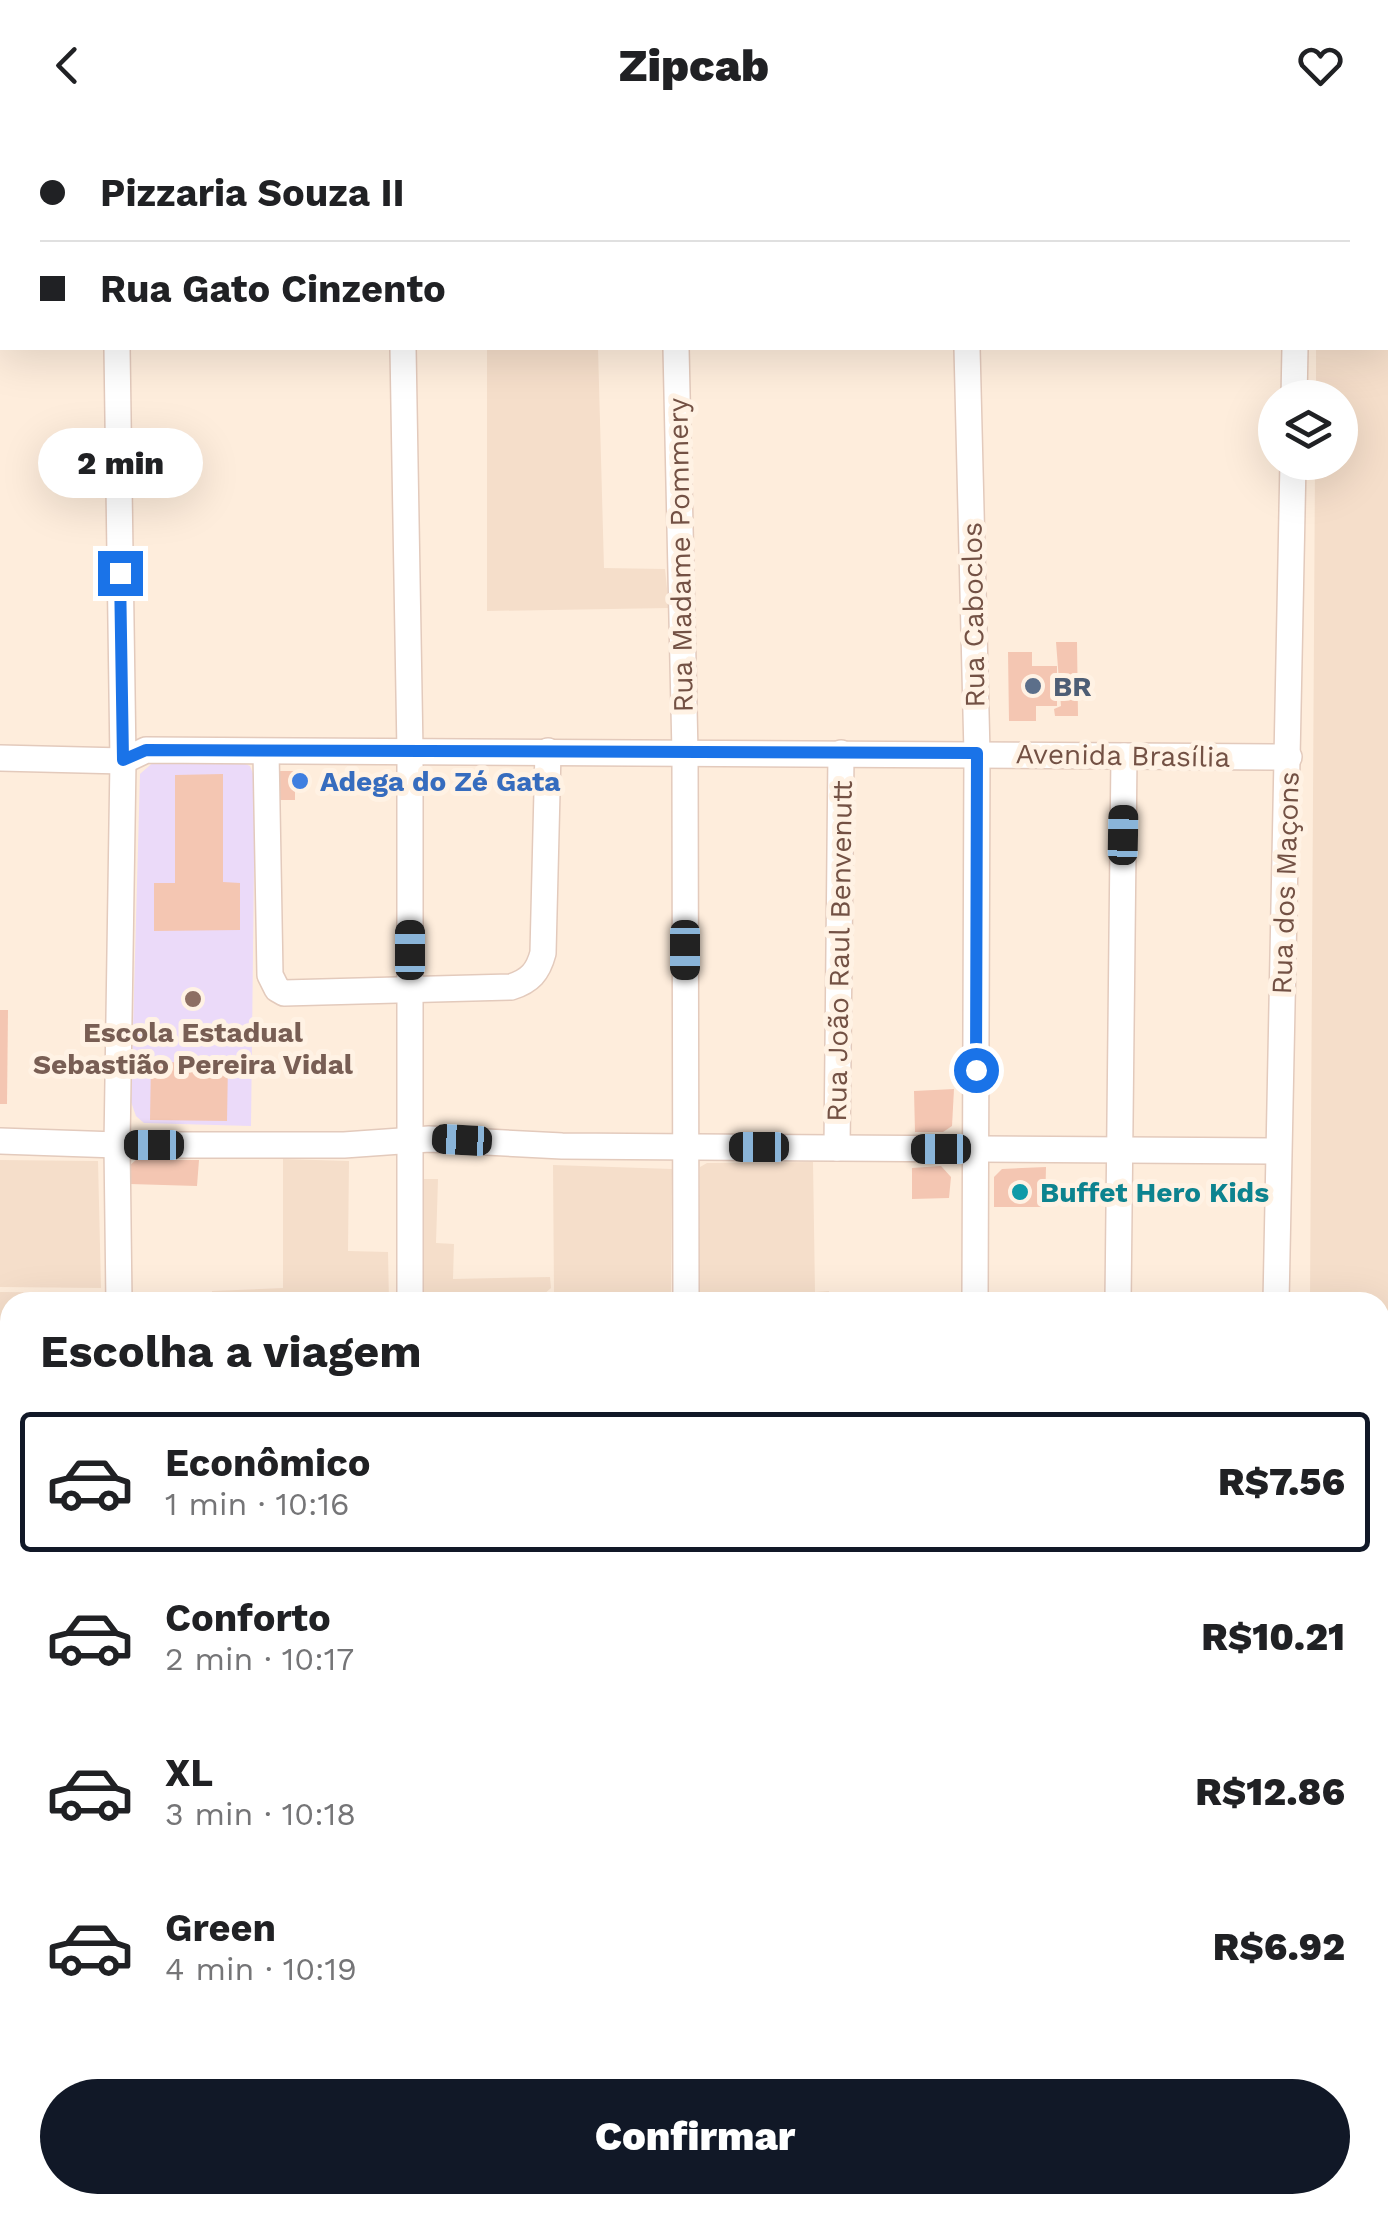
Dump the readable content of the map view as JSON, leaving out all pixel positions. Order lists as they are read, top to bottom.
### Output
{
  "streets": {
    "street": [
      "Rua Madame Pommery",
      "Rua Caboclos",
      "Avenida Brasília",
      "Rua dos Maçons",
      "Rua João Raul Benvenutt"
    ]
  },
  "crossings": [
    ["Rua Madame Pommery", "Avenida Brasília"],
    ["Rua Caboclos", "Avenida Brasília"],
    ["Avenida Brasília", "Rua dos Maçons"],
    ["Avenida Brasília", "Rua João Raul Benvenutt"]
  ],
  "places": [
    "BR",
    "Adega do Zé Gata",
    "Escola Estadual Sebastião Pereira Vidal",
    "Buffet Hero Kids"
  ],
  "page": {
    "header": "Zipcab",
    "banner": ["Pizzaria Souza II", "Rua Gato Cinzento"],
    "bubble": "2 min",
    "heading": "Escolha a viagem",
    "list": [
      {
        "name": "Econômico",
        "note": "1 min · 10:16",
        "value": "R$7.56"
      },
      {
        "name": "Conforto",
        "note": "2 min · 10:17",
        "value": "R$10.21"
      },
      {
        "name": "XL",
        "note": "3 min · 10:18",
        "value": "R$12.86"
      },
      {
        "name": "Green",
        "note": "4 min · 10:19",
        "value": "R$6.92"
      }
    ],
    "buttons": "Confirmar"
  }
}
